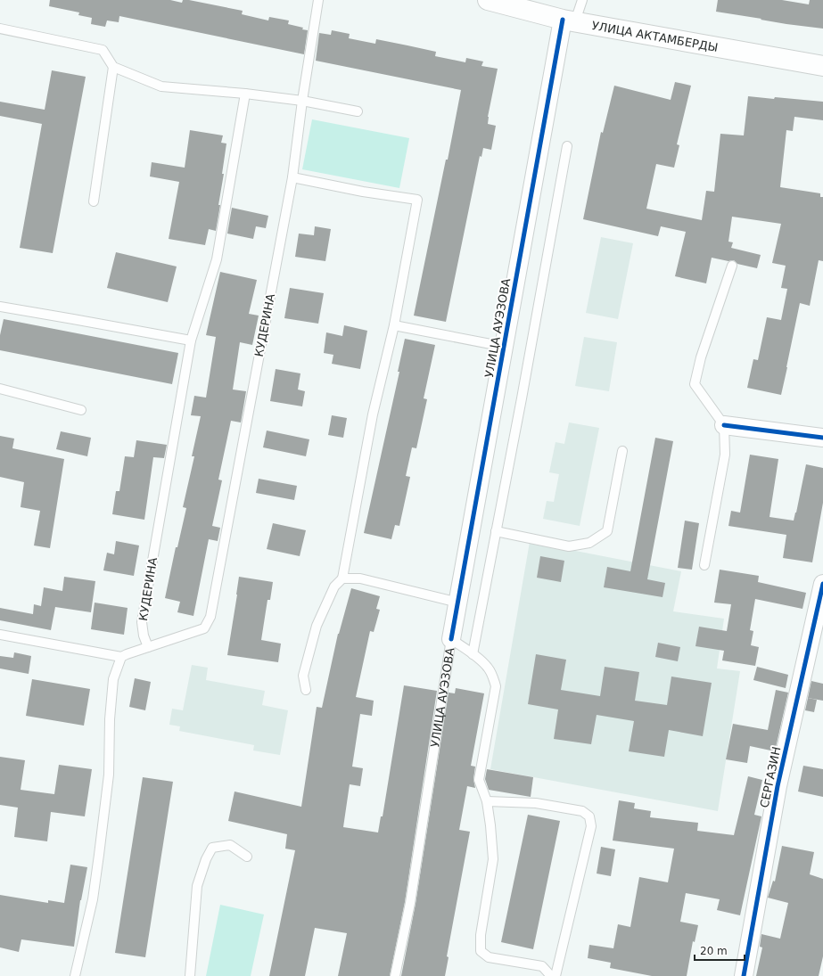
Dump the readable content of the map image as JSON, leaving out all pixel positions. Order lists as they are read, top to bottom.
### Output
{
  "streets": {
    "main road": ["УЛИЦА АКТАМБЕРДЫ"],
    "street": ["УЛИЦА АУЭЗОВА", "СЕРГАЗИН"],
    "lane": ["КУДЕРИНА"]
  },
  "crossings": [
    ["УЛИЦА АКТАМБЕРДЫ", "УЛИЦА АУЭЗОВА"]
  ],
  "scale_bar": "20 m"
}
